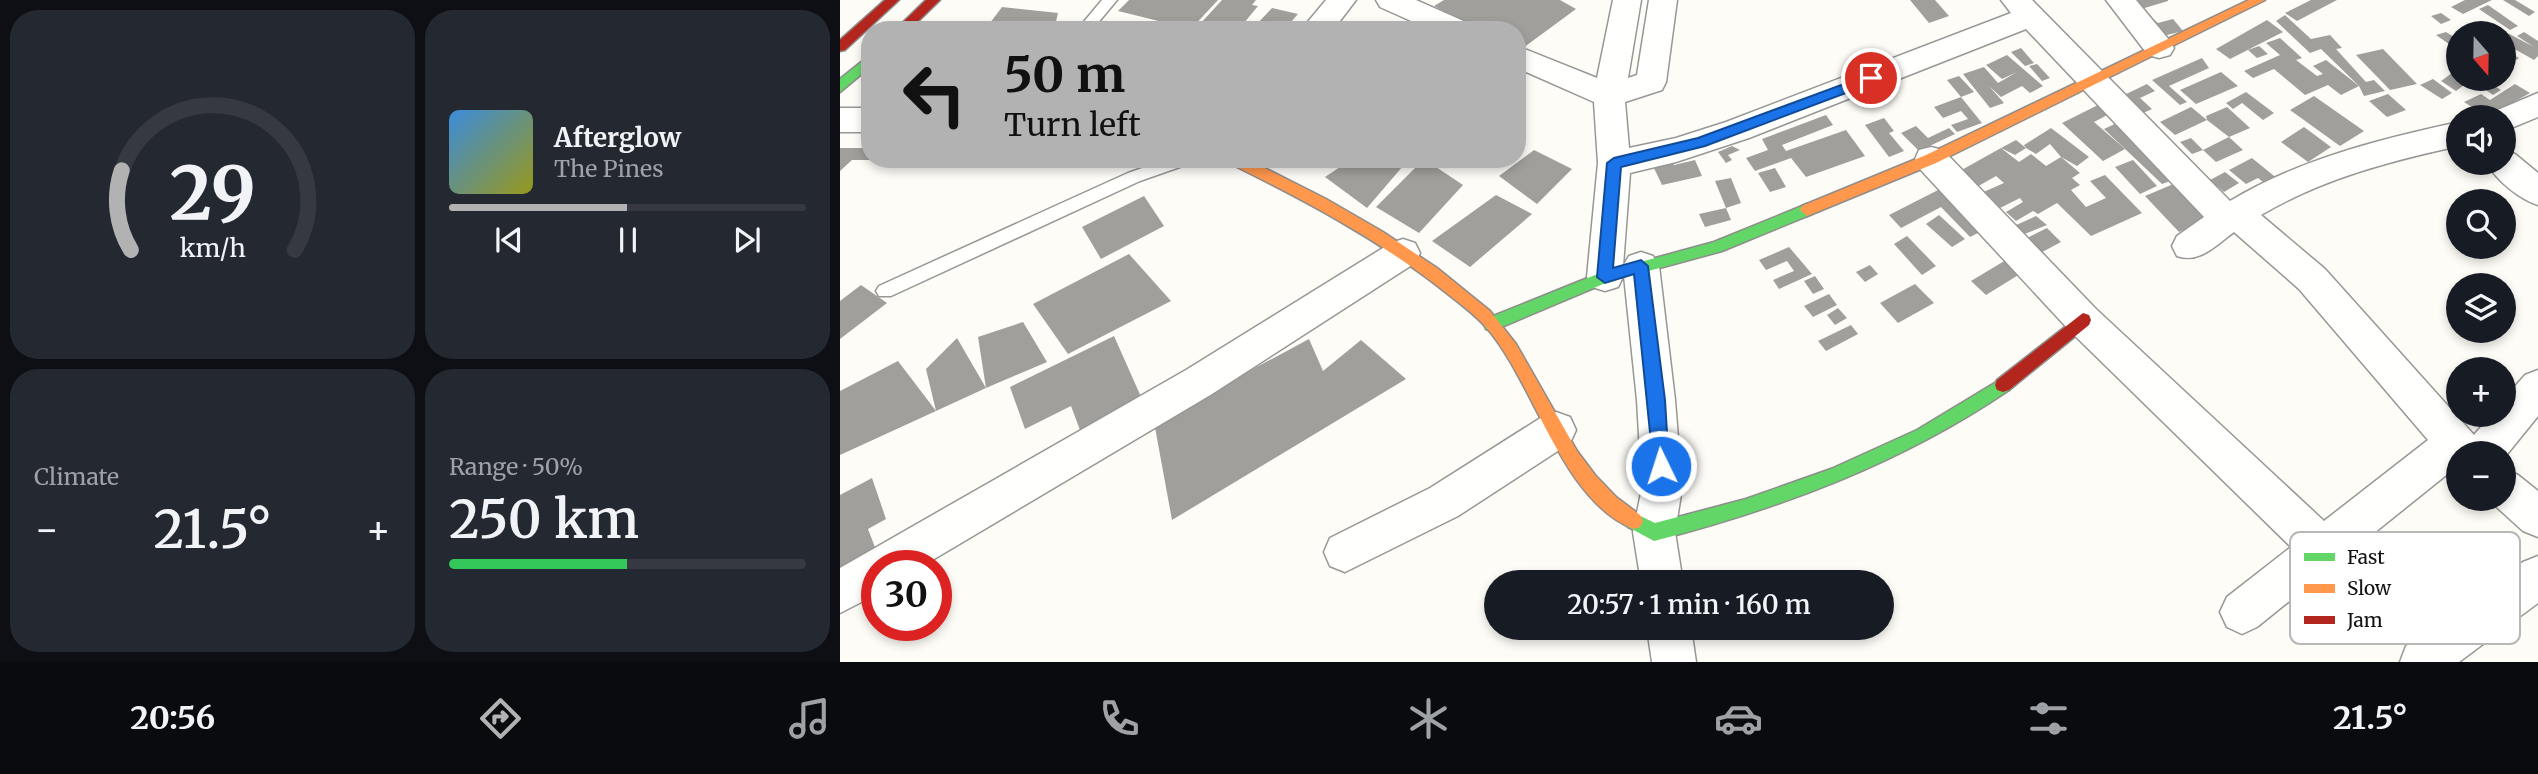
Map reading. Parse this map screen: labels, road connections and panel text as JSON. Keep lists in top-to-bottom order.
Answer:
{
  "legend": ["Fast", "Slow", "Jam"],
  "north": "bottom",
  "page": {
    "map_buttons": ["+", "−"],
    "turn": ["50 m", "Turn left"],
    "song": ["Afterglow", "The Pines"],
    "tile": [
      "Climate",
      ["Range · 50%", "250 km"]
    ],
    "heat": ["−", "21.5°", "+"],
    "limit": "30",
    "trip": "20:57 · 1 min · 160 m",
    "tabs": ["20:56", "21.5°"],
    "gauge": ["29", "km/h"]
  }
}
